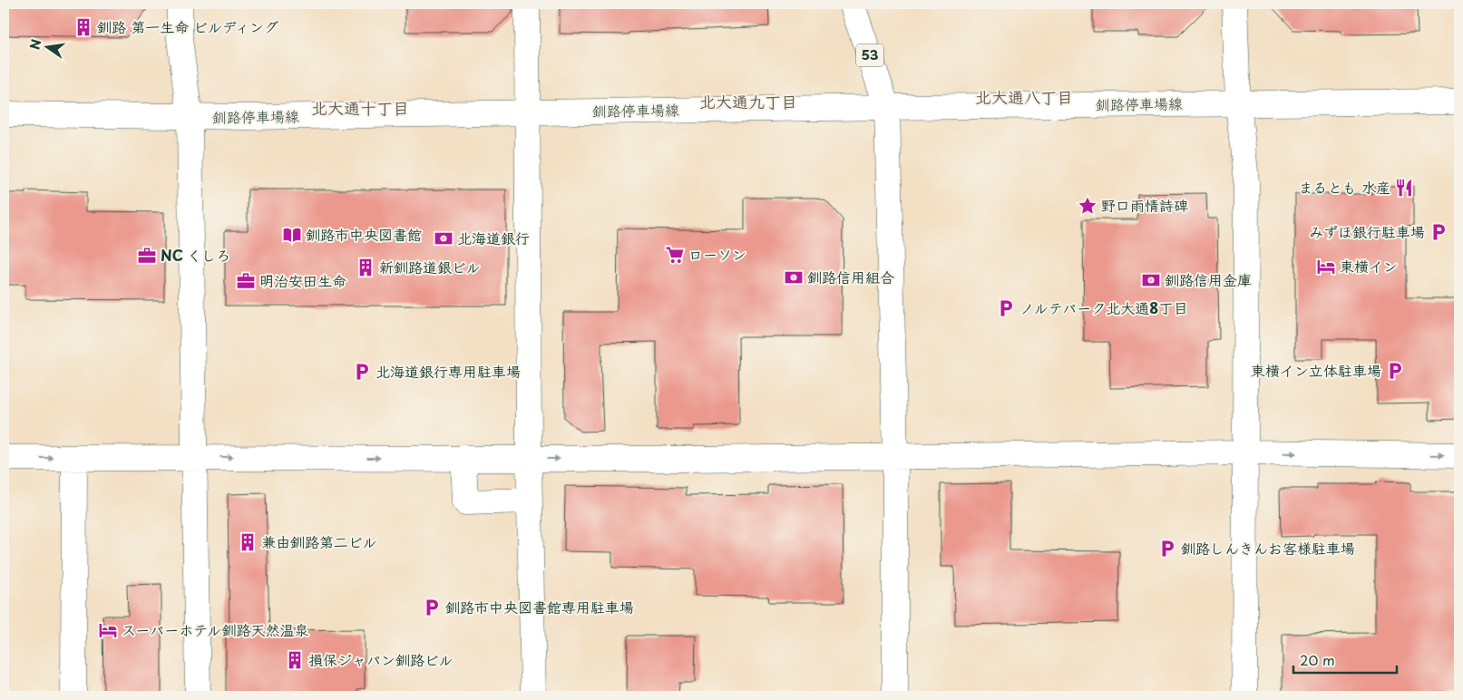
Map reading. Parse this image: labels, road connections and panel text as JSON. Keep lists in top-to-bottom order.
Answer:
{
  "streets": {
    "street": ["53", "釧路停車場線"]
  },
  "crossings": [
    ["53", "釧路停車場線"]
  ],
  "districts": ["北大通八丁目", "北大通九丁目", "北大通十丁目"],
  "places": {
    "building": [
      "釧路 第一生命 ビルディング",
      "新釧路道銀ビル",
      "兼由釧路第二ビル",
      "損保ジャパン釧路ビル"
    ],
    "restaurant": ["まるとも 水産"],
    "place": ["野口雨情詩碑"],
    "parking": [
      "みずほ銀行駐車場",
      "ノルテパーク北大通8丁目",
      "東横イン立体駐車場",
      "北海道銀行専用駐車場",
      "釧路しんきんお客様駐車場",
      "釧路市中央図書館専用駐車場"
    ],
    "library": ["釧路市中央図書館"],
    "bank": ["北海道銀行", "釧路信用組合", "釧路信用金庫"],
    "supermarket": ["ローソン"],
    "office": ["NC くしろ", "明治安田生命"],
    "hotel": ["東横イン", "スーパーホテル釧路天然温泉"]
  },
  "scale_bar": "20 m",
  "north": "left"
}
